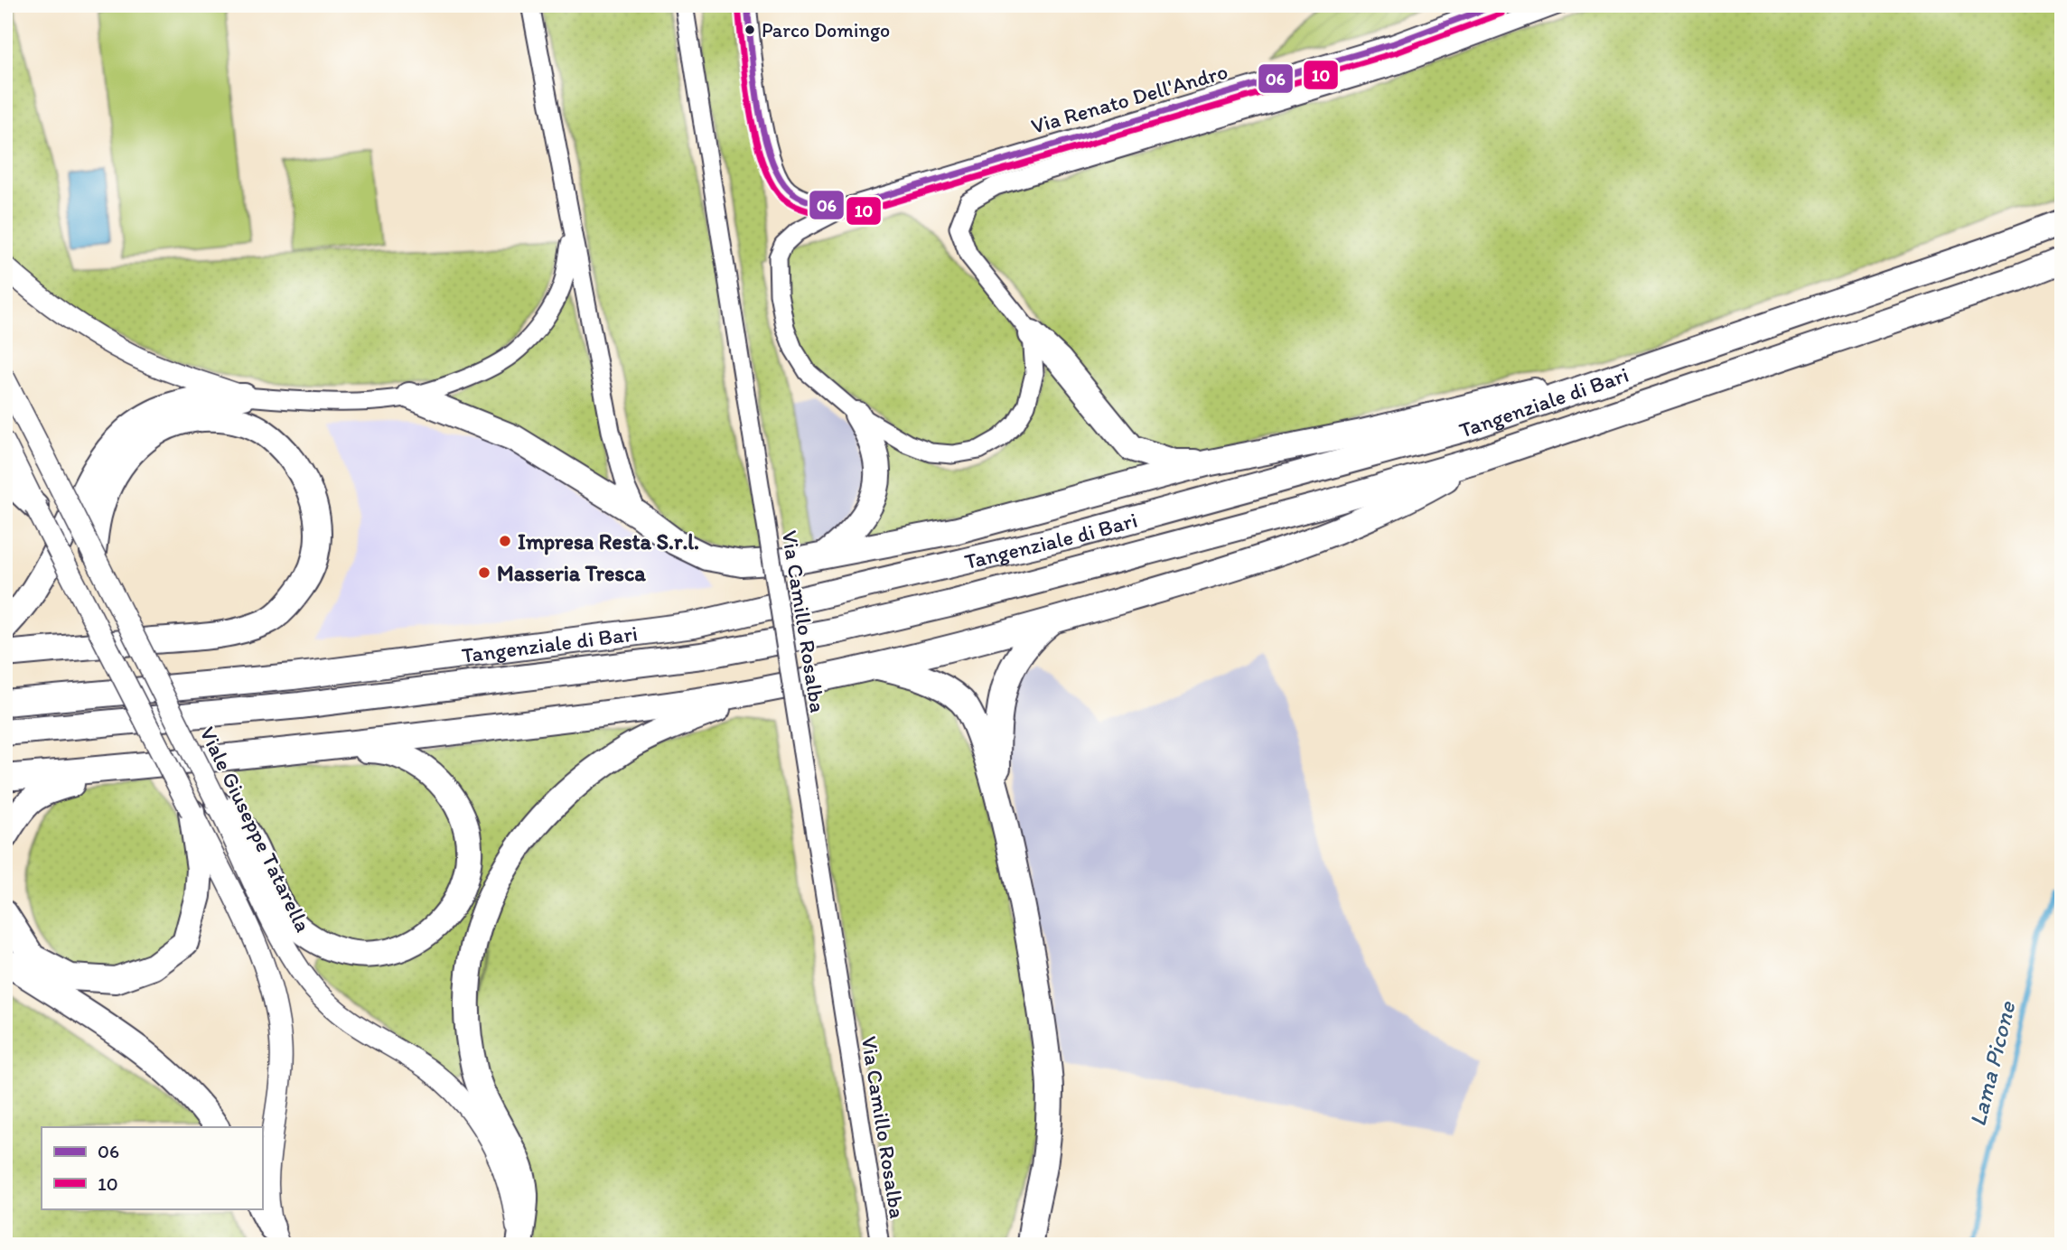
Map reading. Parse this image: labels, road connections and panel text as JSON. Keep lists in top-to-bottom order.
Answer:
{
  "streets": {
    "highway": ["Tangenziale di Bari"],
    "main road": ["Viale Giuseppe Tatarella"],
    "street": ["Via Renato Dell'Andro", "Via Camillo Rosalba"]
  },
  "water": ["Lama Picone"],
  "places": ["Parco Domingo", "Impresa Resta S.r.l.", "Masseria Tresca"],
  "lines": ["transit line 06", "transit line 10"],
  "legend": ["06", "10"]
}
